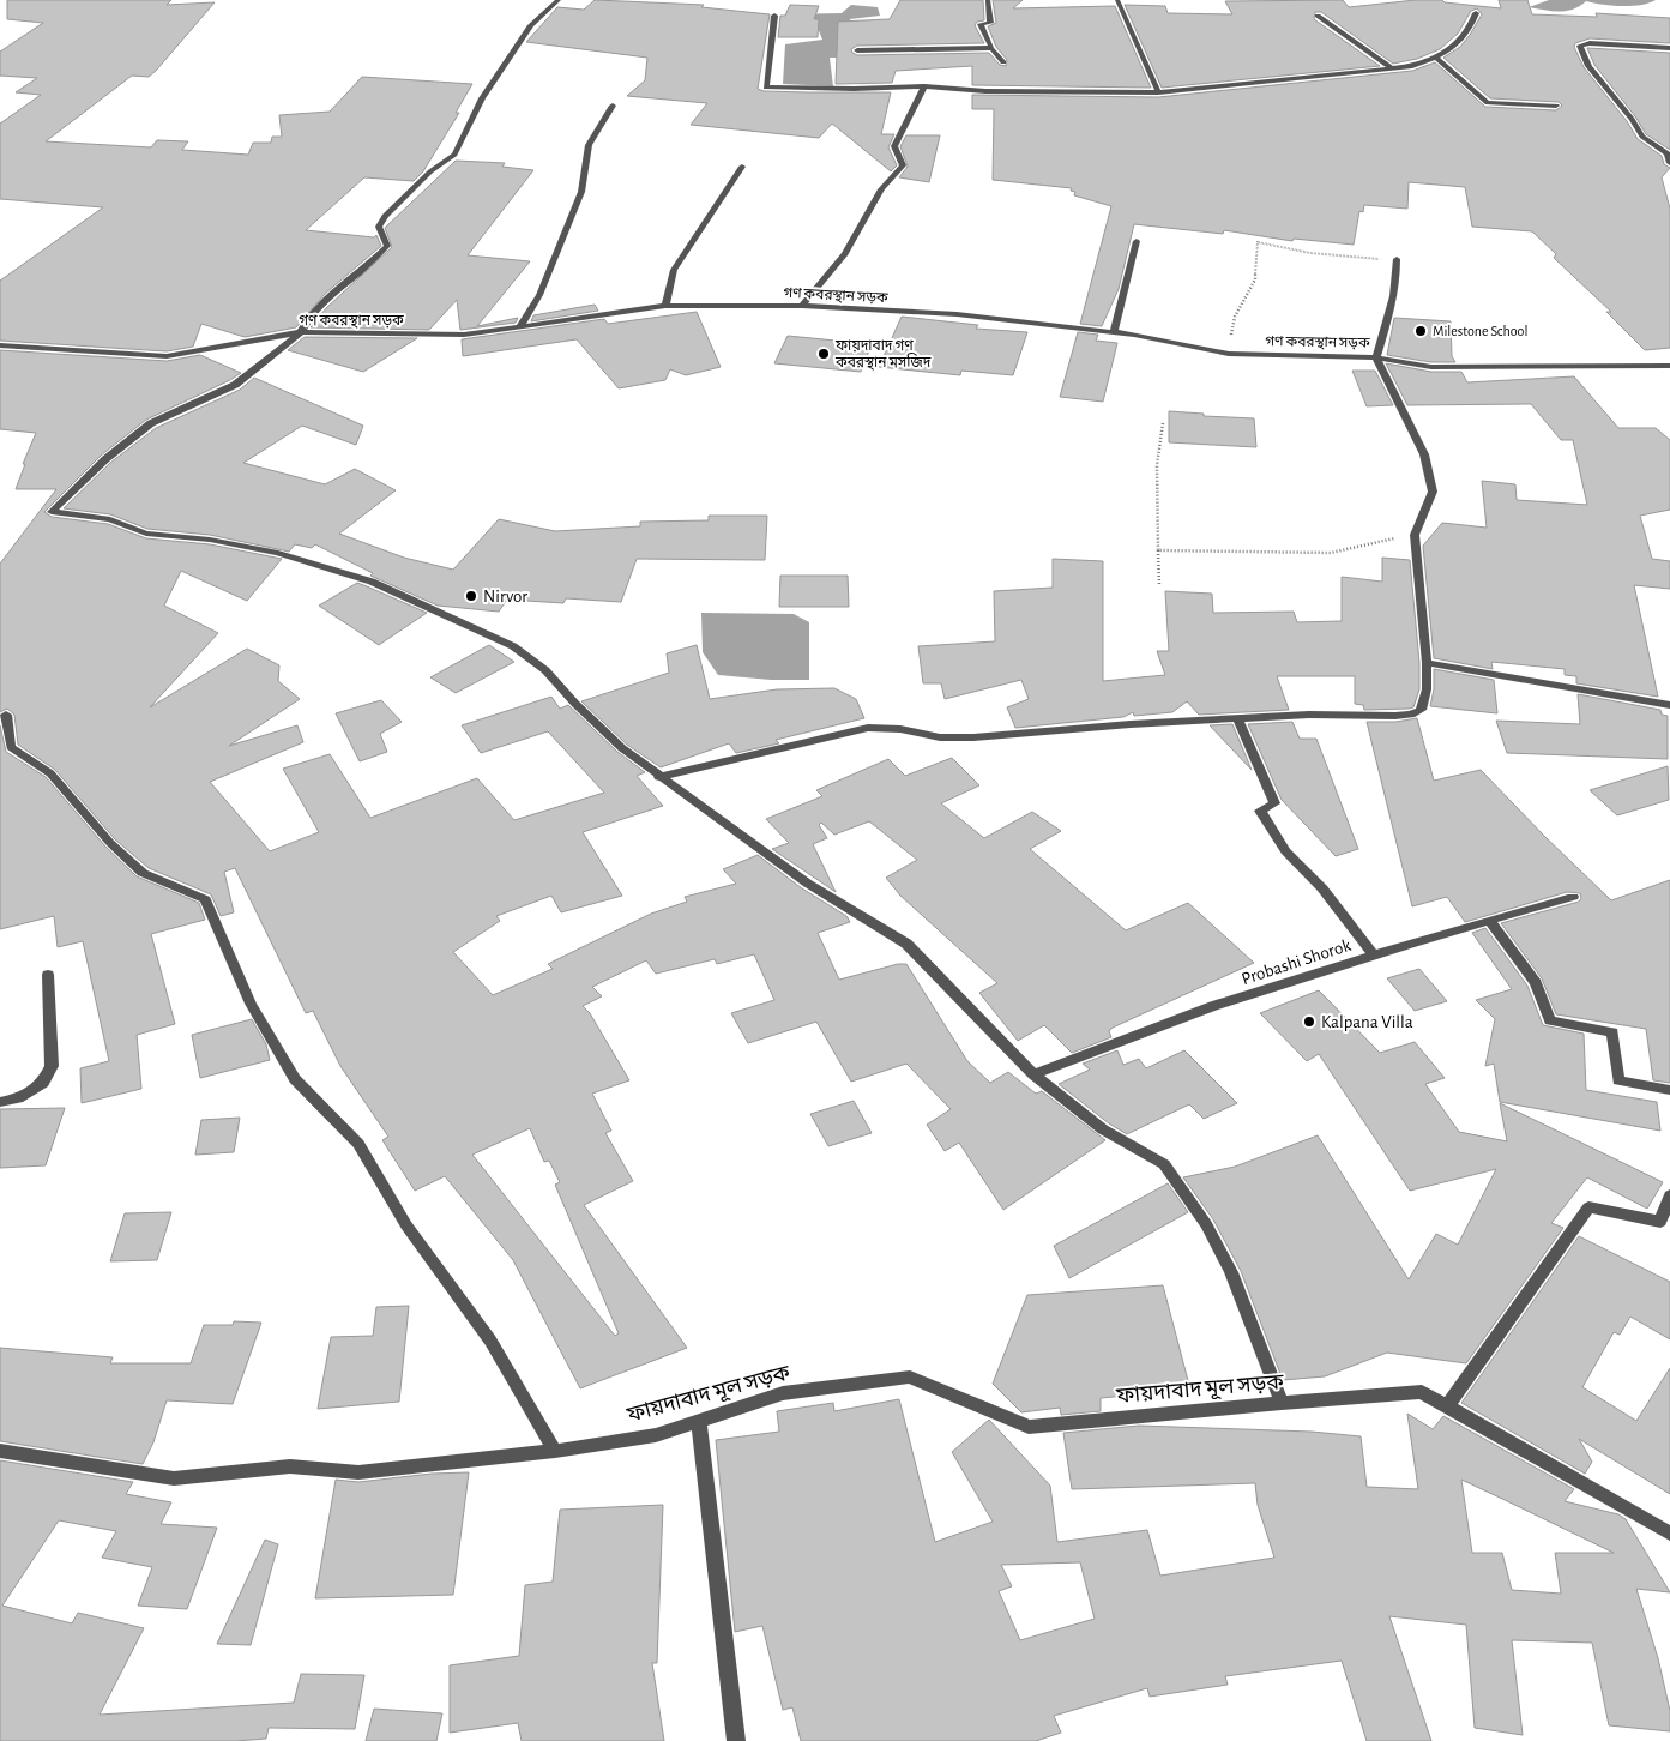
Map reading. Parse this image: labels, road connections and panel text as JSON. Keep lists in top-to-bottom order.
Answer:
{
  "streets": {
    "street": ["গণ কবরস্থান সড়ক", "Probashi Shorok", "ফায়দাবাদ মূল সড়ক"]
  },
  "places": [
    "Milestone School",
    "ফায়দাবাদ গণ কবরস্থান মসজিদ",
    "Nirvor",
    "Kalpana Villa"
  ]
}
